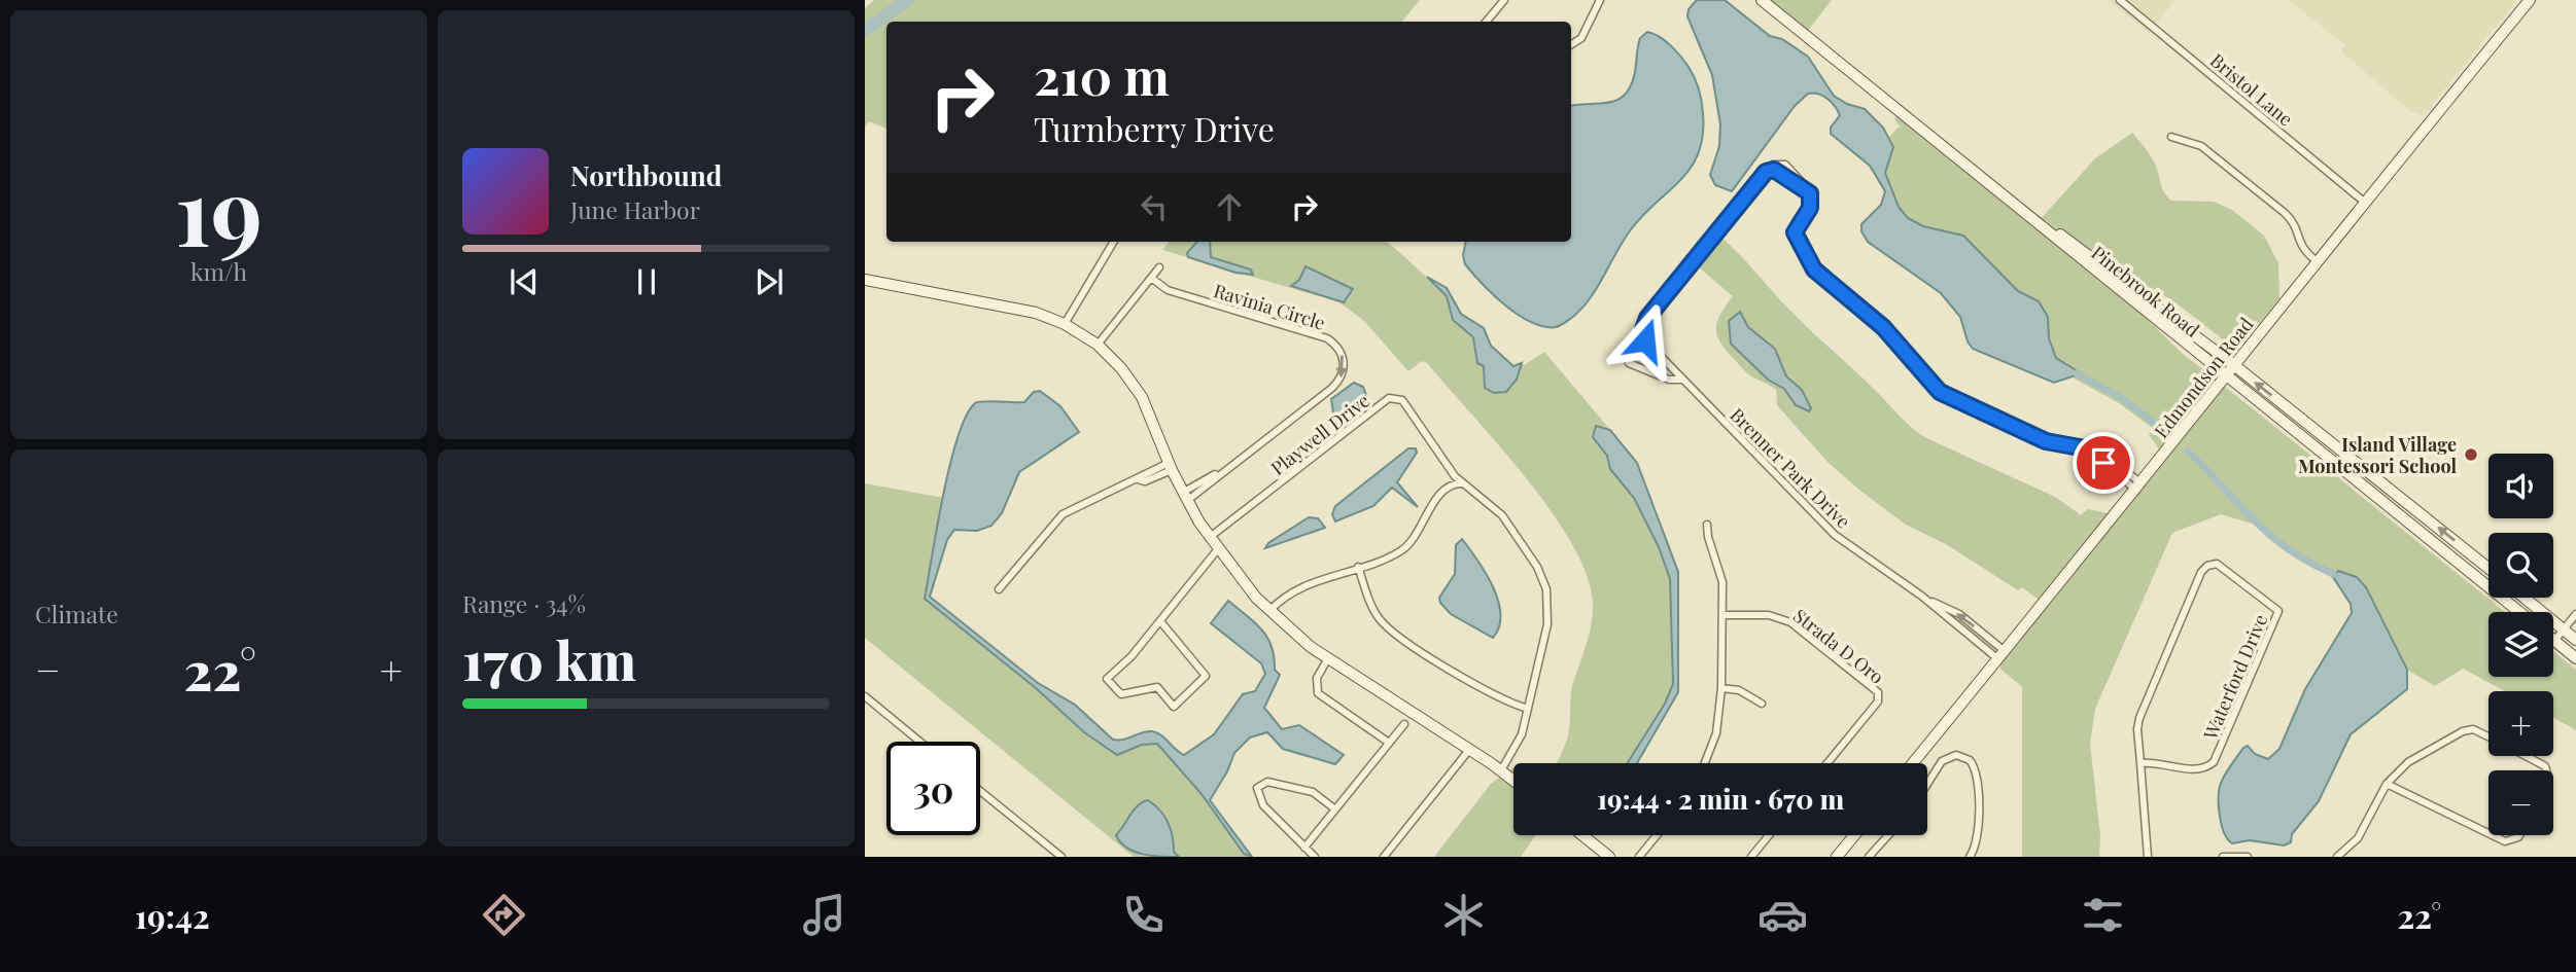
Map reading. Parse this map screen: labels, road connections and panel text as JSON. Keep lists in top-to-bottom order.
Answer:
{
  "streets": {
    "street": [
      "Bristol Lane",
      "Pinebrook Road",
      "Ravinia Circle",
      "Edmondson Road",
      "Playwell Drive",
      "Brenner Park Drive",
      "Strada D Oro",
      "Waterford Drive"
    ]
  },
  "crossings": [
    ["Bristol Lane", "Edmondson Road"],
    ["Pinebrook Road", "Edmondson Road"],
    ["Edmondson Road", "Brenner Park Drive"]
  ],
  "places": ["Island Village Montessori School"],
  "page": {
    "tile": [
      ["19", "km/h"],
      "Climate",
      ["Range · 34%", "170 km"]
    ],
    "turn": ["210 m", "Turnberry Drive"],
    "song": ["Northbound", "June Harbor"],
    "map_buttons": ["+", "−"],
    "heat": ["−", "22°", "+"],
    "limit": "30",
    "trip": "19:44 · 2 min · 670 m",
    "tabs": ["19:42", "22°"]
  }
}
